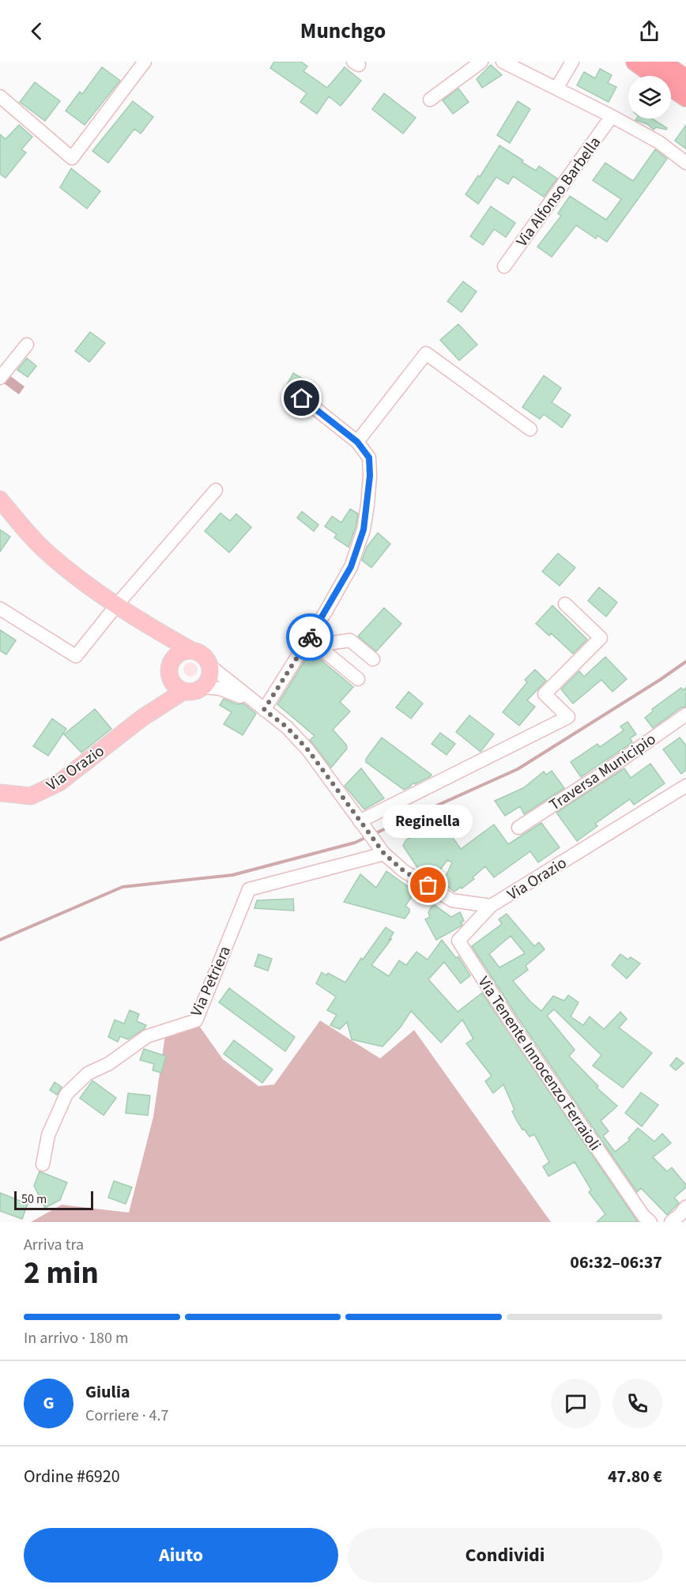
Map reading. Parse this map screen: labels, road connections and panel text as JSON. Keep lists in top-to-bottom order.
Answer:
{
  "streets": {
    "main road": ["Via Orazio"],
    "street": [
      "Via Alfonso Barbella",
      "Traversa Municipio",
      "Via Petriera",
      "Via Tenente Innocenzo Ferraioli"
    ]
  },
  "crossings": [
    ["Via Orazio", "Via Petriera"],
    ["Via Orazio", "Via Tenente Innocenzo Ferraioli"]
  ],
  "places": ["Reginella"],
  "scale_bar": "50 m",
  "page": {
    "header": "Munchgo",
    "bubble": "Reginella",
    "scale": "50 m",
    "heading": ["2 min", "Arriva tra", "06:32–06:37"],
    "panel": [
      "Giulia",
      "Corriere · 4.7",
      "Ordine #6920",
      "47.80 €"
    ],
    "bar": "In arrivo · 180 m",
    "round": "G",
    "buttons": ["Aiuto", "Condividi"]
  }
}
